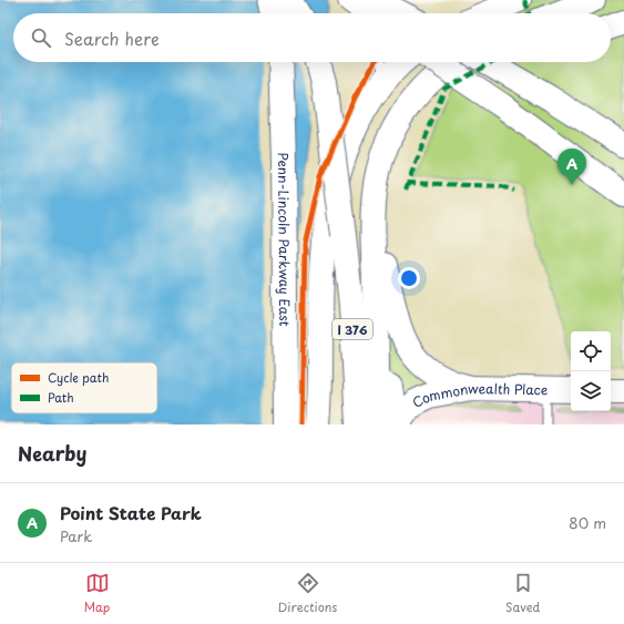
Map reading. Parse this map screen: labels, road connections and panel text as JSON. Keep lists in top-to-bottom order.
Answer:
{
  "streets": {
    "main road": ["Penn-Lincoln Parkway East", "I 376", "Commonwealth Place"]
  },
  "legend": ["Cycle path", "Path"],
  "page": {
    "search": "Search here",
    "pins": "A",
    "heading": "Nearby",
    "list": [
      {
        "mark": "A",
        "name": "Point State Park",
        "note": "Park",
        "value": "80 m"
      }
    ],
    "nav": ["Map", "Directions", "Saved"]
  }
}
